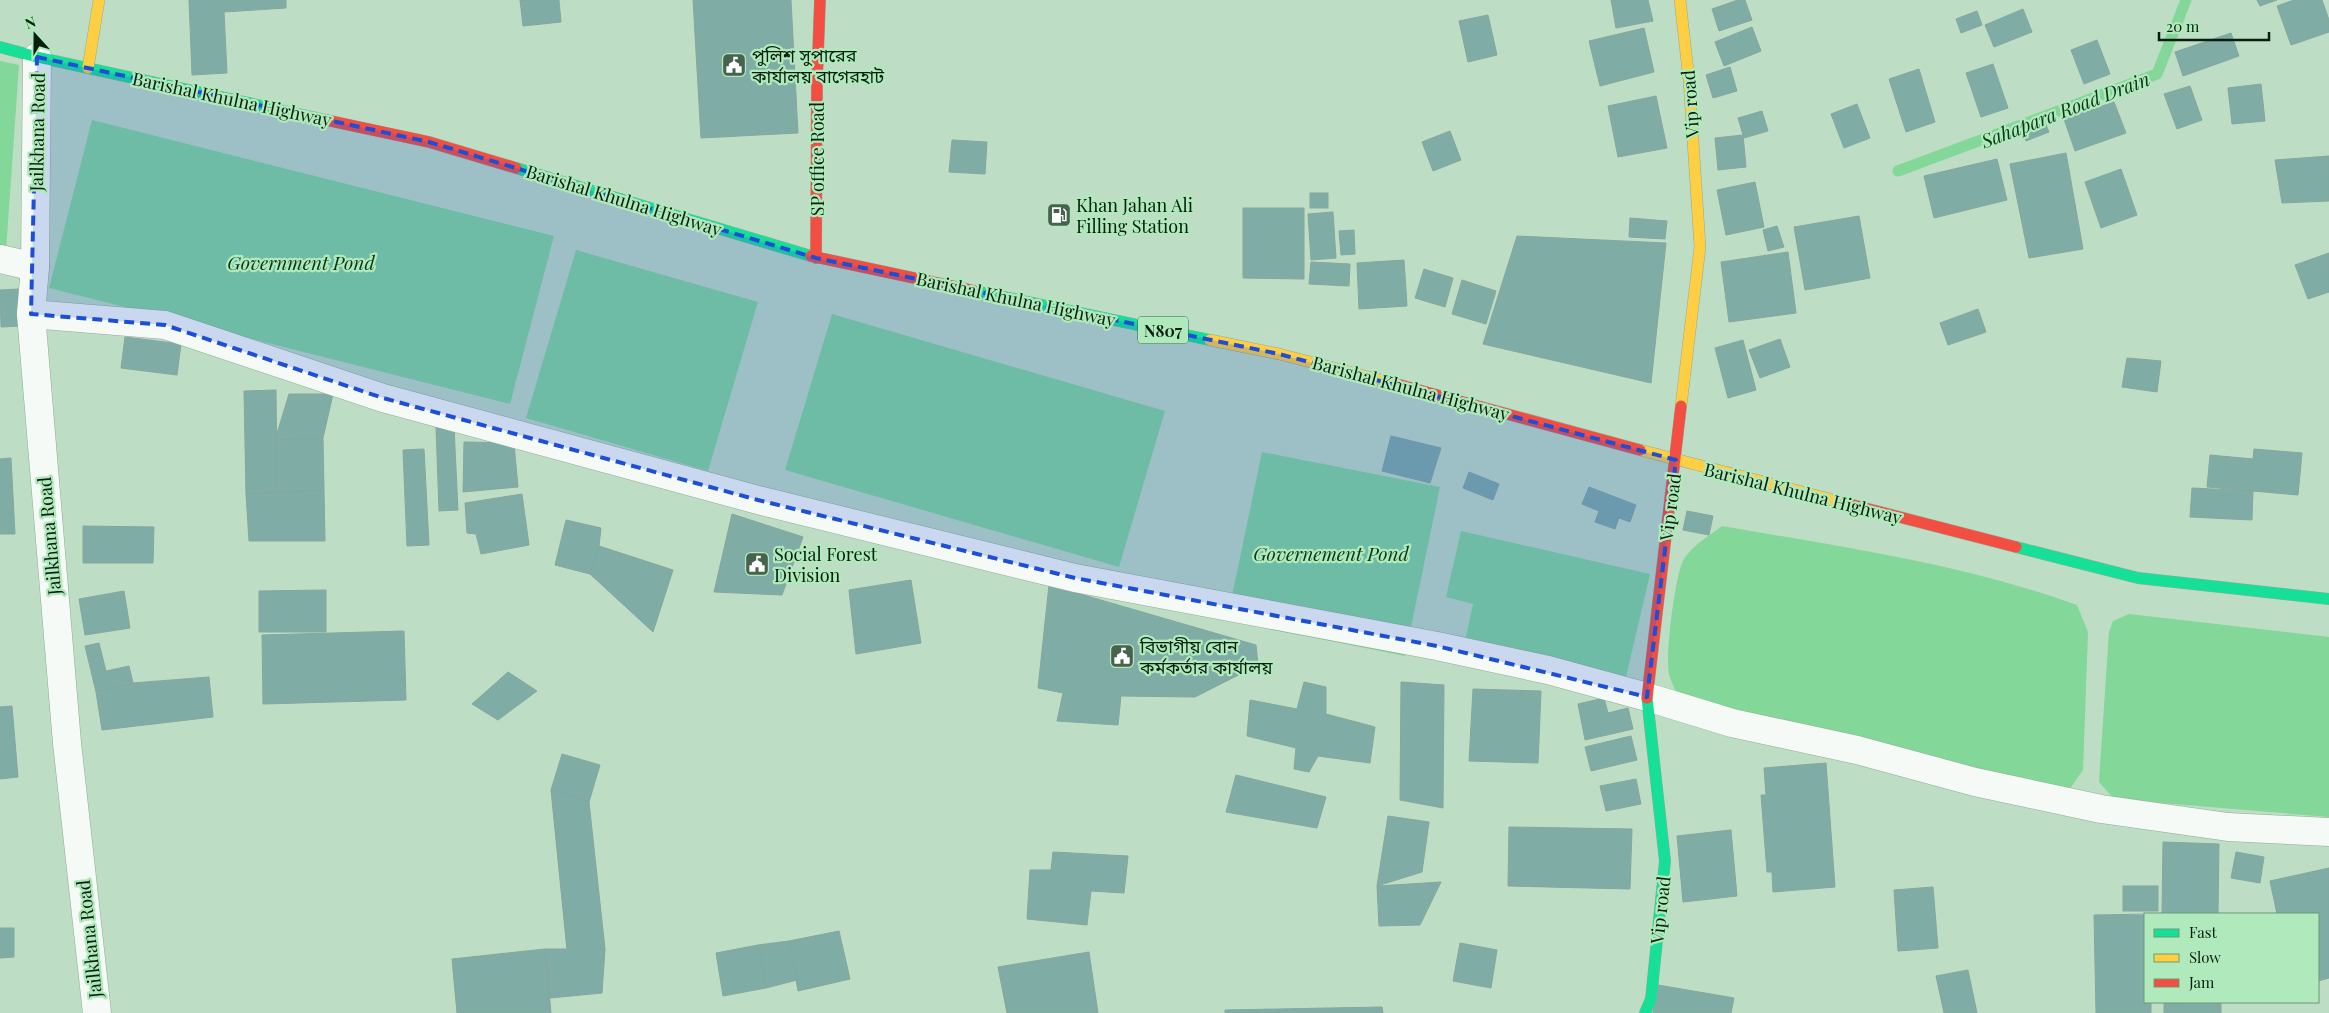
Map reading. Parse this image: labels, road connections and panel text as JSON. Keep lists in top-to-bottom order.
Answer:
{
  "streets": {
    "main road": [
      "Barishal Khulna Highway",
      "Vip road",
      "SP office Road",
      "N807"
    ],
    "street": ["Jailkhana Road"]
  },
  "crossings": [
    ["Barishal Khulna Highway", "Vip road"],
    ["Barishal Khulna Highway", "Jailkhana Road"],
    ["Barishal Khulna Highway", "SP office Road"]
  ],
  "water": ["Sahapara Road Drain", "Government Pond", "Governement Pond"],
  "places": {
    "public building": ["পুলিশ সুপারের কার্যালয় বাগেরহাট", "Social Forest Division", "বিভাগীয় বোন কর্মকর্তার কার্যালয়"],
    "fuel station": ["Khan Jahan Ali Filling Station"]
  },
  "legend": ["Fast", "Slow", "Jam"],
  "scale_bar": "20 m",
  "north": "top"
}
